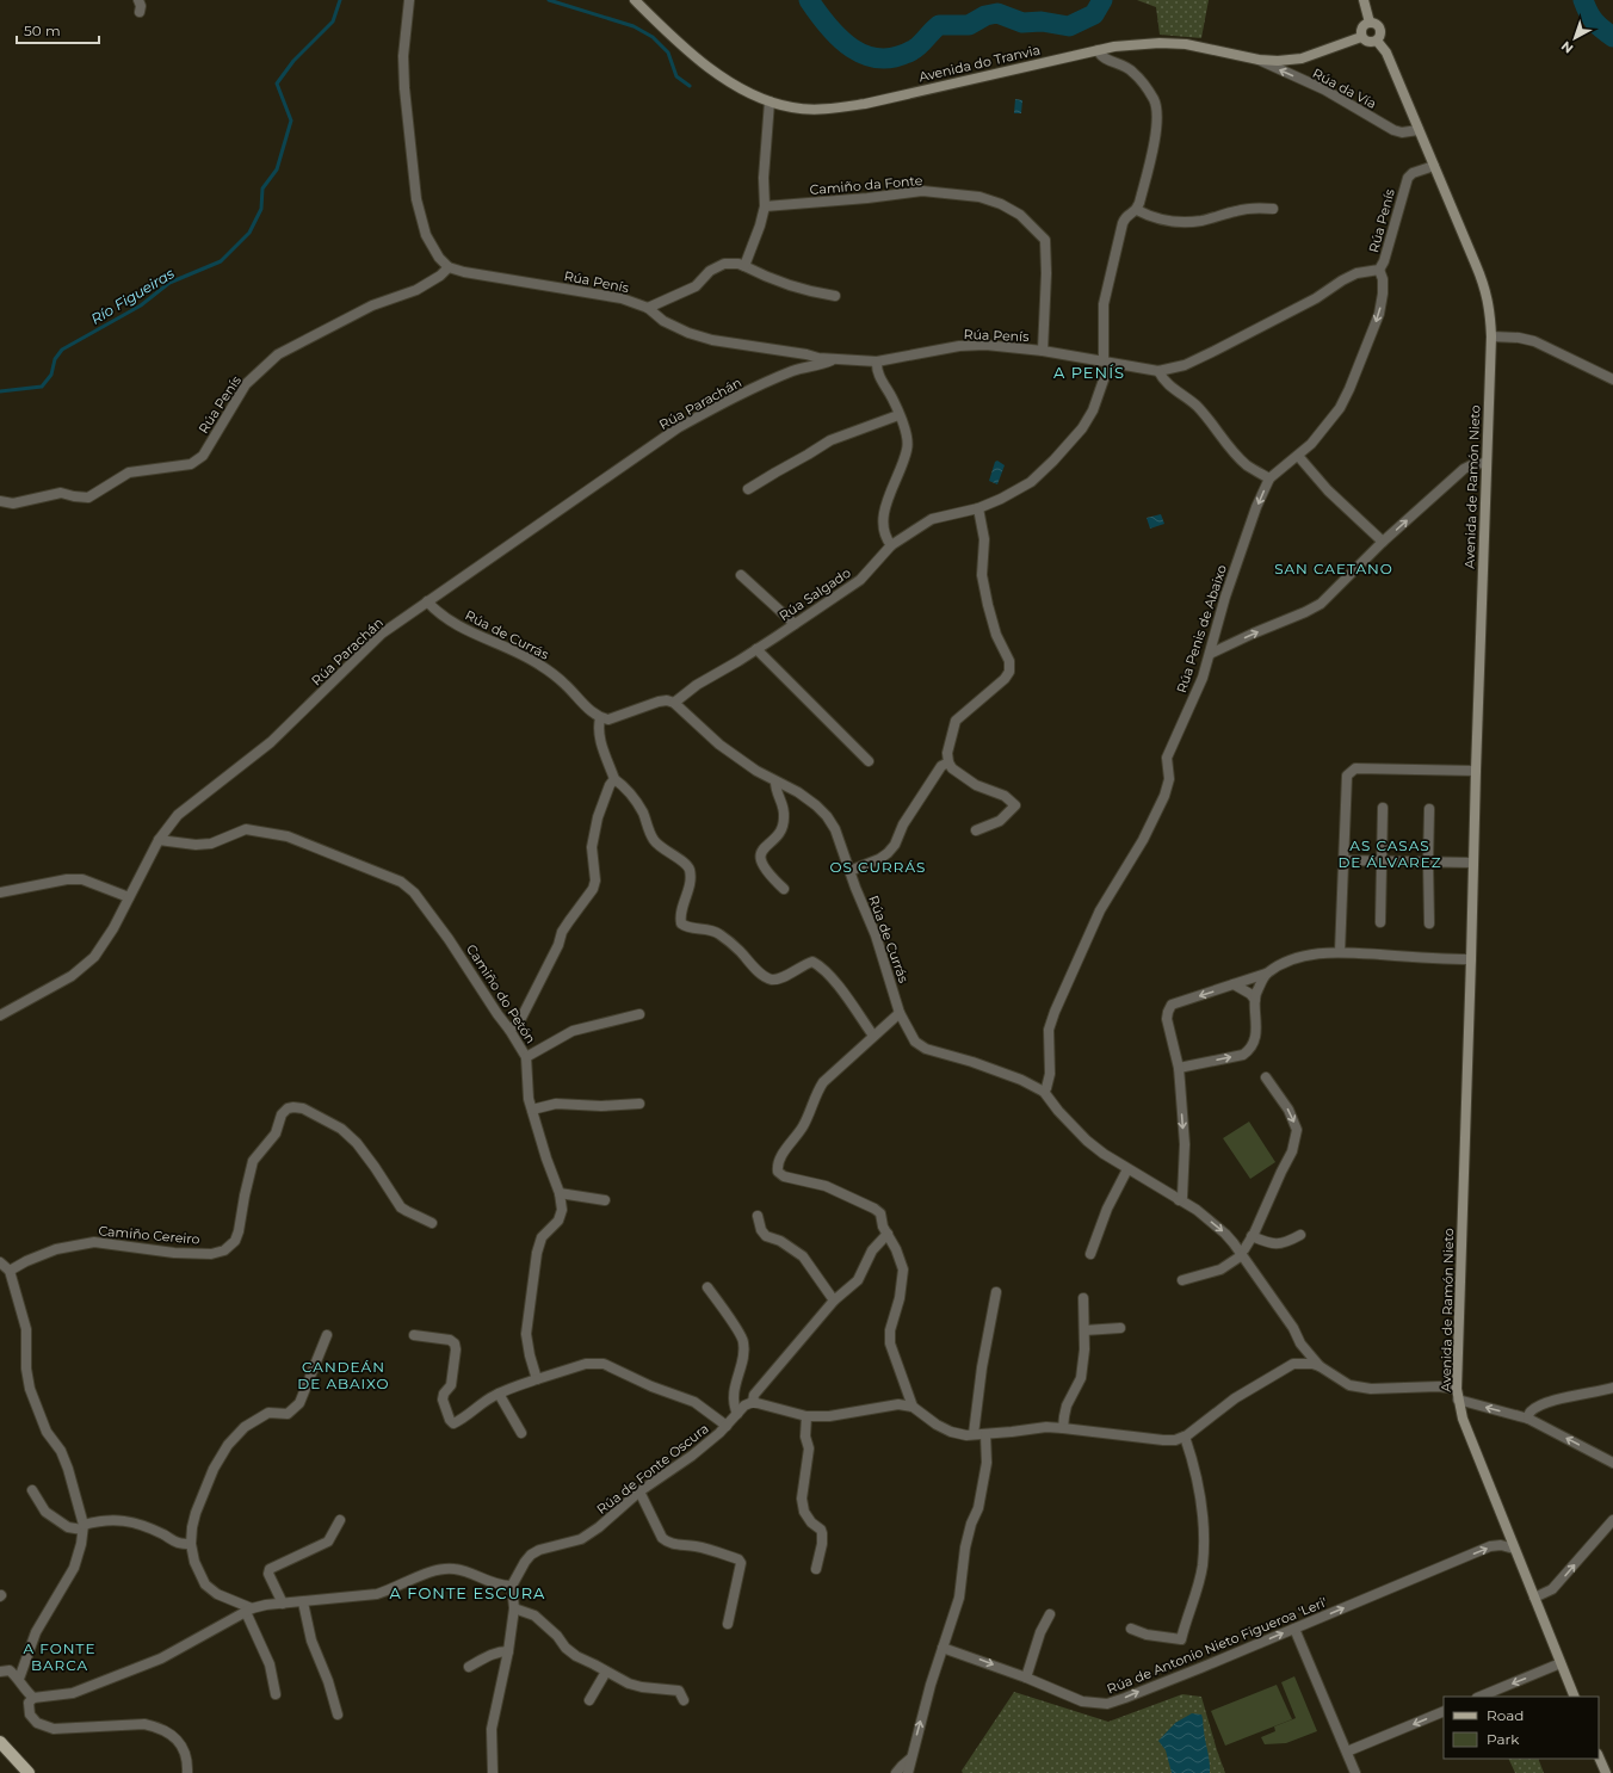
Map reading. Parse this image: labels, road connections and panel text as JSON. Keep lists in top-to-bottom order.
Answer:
{
  "streets": {
    "main road": ["Avenida do Tranvia", "Avenida de Ramón Nieto"],
    "street": [
      "Rúa da Vía",
      "Camiño da Fonte",
      "Rúa Penís",
      "Rúa Parachán",
      "Rúa Salgado",
      "Rúa Penis de Abaixo",
      "Rúa de Currás",
      "Camiño do Petón",
      "Camiño Cereiro",
      "Rúa de Fonte Oscura",
      "Rúa de Antonio Nieto Figueroa 'Leri'"
    ]
  },
  "crossings": [
    ["Avenida do Tranvia", "Rúa da Vía"],
    ["Avenida do Tranvia", "Avenida de Ramón Nieto"],
    ["Rúa da Vía", "Avenida de Ramón Nieto"],
    ["Camiño da Fonte", "Rúa Penís"],
    ["Rúa Penís", "Rúa Parachán"],
    ["Rúa Penís", "Avenida de Ramón Nieto"],
    ["Rúa Penís", "Rúa Salgado"],
    ["Rúa Penís", "Rúa Penis de Abaixo"],
    ["Rúa Parachán", "Rúa de Currás"],
    ["Rúa Parachán", "Camiño do Petón"],
    ["Avenida de Ramón Nieto", "Rúa de Antonio Nieto Figueroa 'Leri'"],
    ["Rúa Salgado", "Rúa de Currás"],
    ["Rúa Penis de Abaixo", "Rúa de Currás"]
  ],
  "one_way": ["Rúa da Vía", "Rúa Penis de Abaixo", "Rúa de Antonio Nieto Figueroa 'Leri'"],
  "districts": [
    "A PENÍS",
    "SAN CAETANO",
    "AS CASAS DE ÁLVAREZ",
    "OS CURRÁS",
    "CANDEÁN DE ABAIXO",
    "A FONTE ESCURA",
    "A FONTE BARCA"
  ],
  "water": ["Río Figueiras"],
  "legend": ["Road", "Park"],
  "scale_bar": "50 m",
  "north": "bottom left"
}
